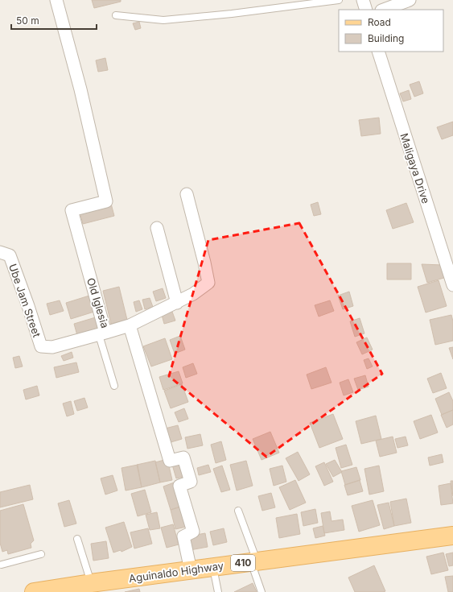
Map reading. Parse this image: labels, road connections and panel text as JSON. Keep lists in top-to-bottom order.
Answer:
{
  "streets": {
    "main road": ["410", "Aguinaldo Highway"],
    "street": ["Maligaya Drive", "Ube Jam Street", "Old Iglesia"]
  },
  "crossings": [
    ["Ube Jam Street", "Old Iglesia"]
  ],
  "legend": ["Road", "Building"],
  "scale_bar": "50 m"
}
